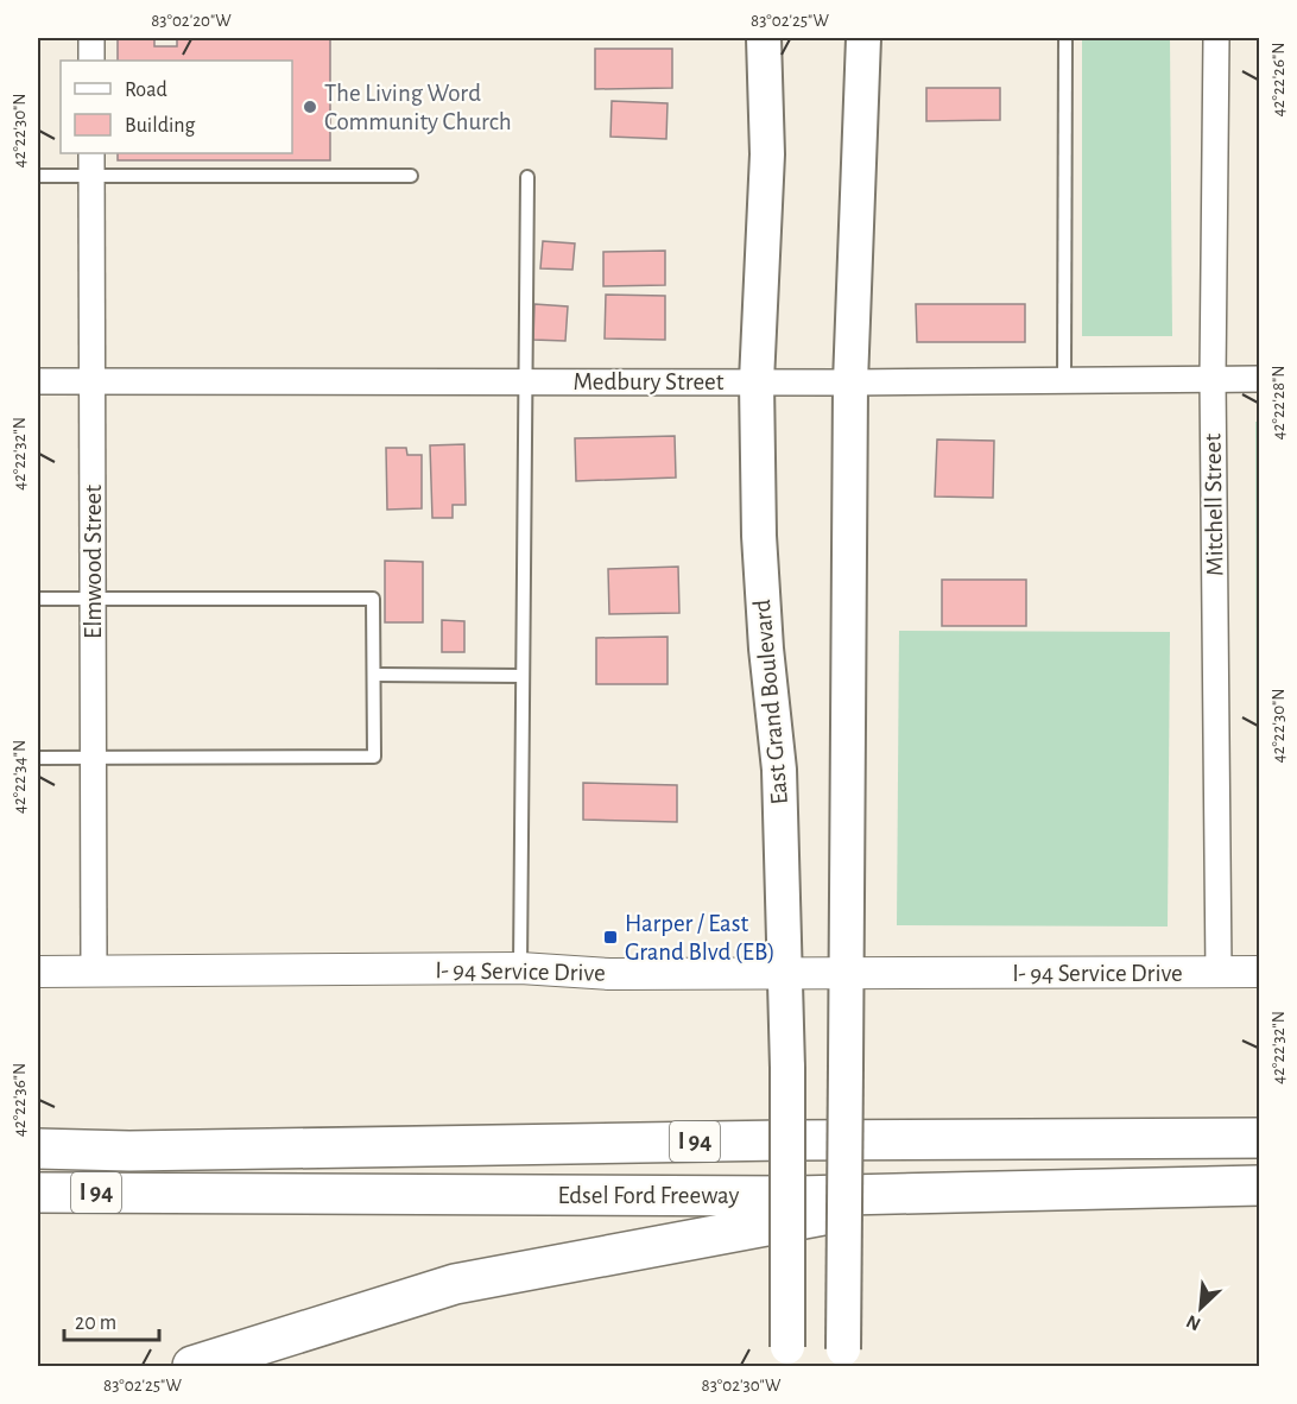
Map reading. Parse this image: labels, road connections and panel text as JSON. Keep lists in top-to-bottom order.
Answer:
{
  "streets": {
    "highway": ["I 94", "Edsel Ford Freeway"],
    "main road": ["East Grand Boulevard"],
    "street": [
      "Medbury Street",
      "Mitchell Street",
      "Elmwood Street",
      "I- 94 Service Drive"
    ]
  },
  "crossings": [
    ["Medbury Street", "Mitchell Street"],
    ["Medbury Street", "Elmwood Street"],
    ["Medbury Street", "East Grand Boulevard"],
    ["Mitchell Street", "I- 94 Service Drive"],
    ["Elmwood Street", "I- 94 Service Drive"],
    ["East Grand Boulevard", "I- 94 Service Drive"]
  ],
  "places": {
    "other": ["The Living Word Community Church"],
    "transit": ["Harper / East Grand Blvd (EB)"]
  },
  "legend": ["Road", "Building"],
  "scale_bar": "20 m",
  "north": "bottom left",
  "coordinates": [
    "83°02'20\"W",
    "83°02'25\"W",
    "42°22'26\"N",
    "42°22'30\"N",
    "42°22'28\"N",
    "42°22'32\"N",
    "42°22'34\"N",
    "42°22'36\"N",
    "83°02'30\"W"
  ]
}
